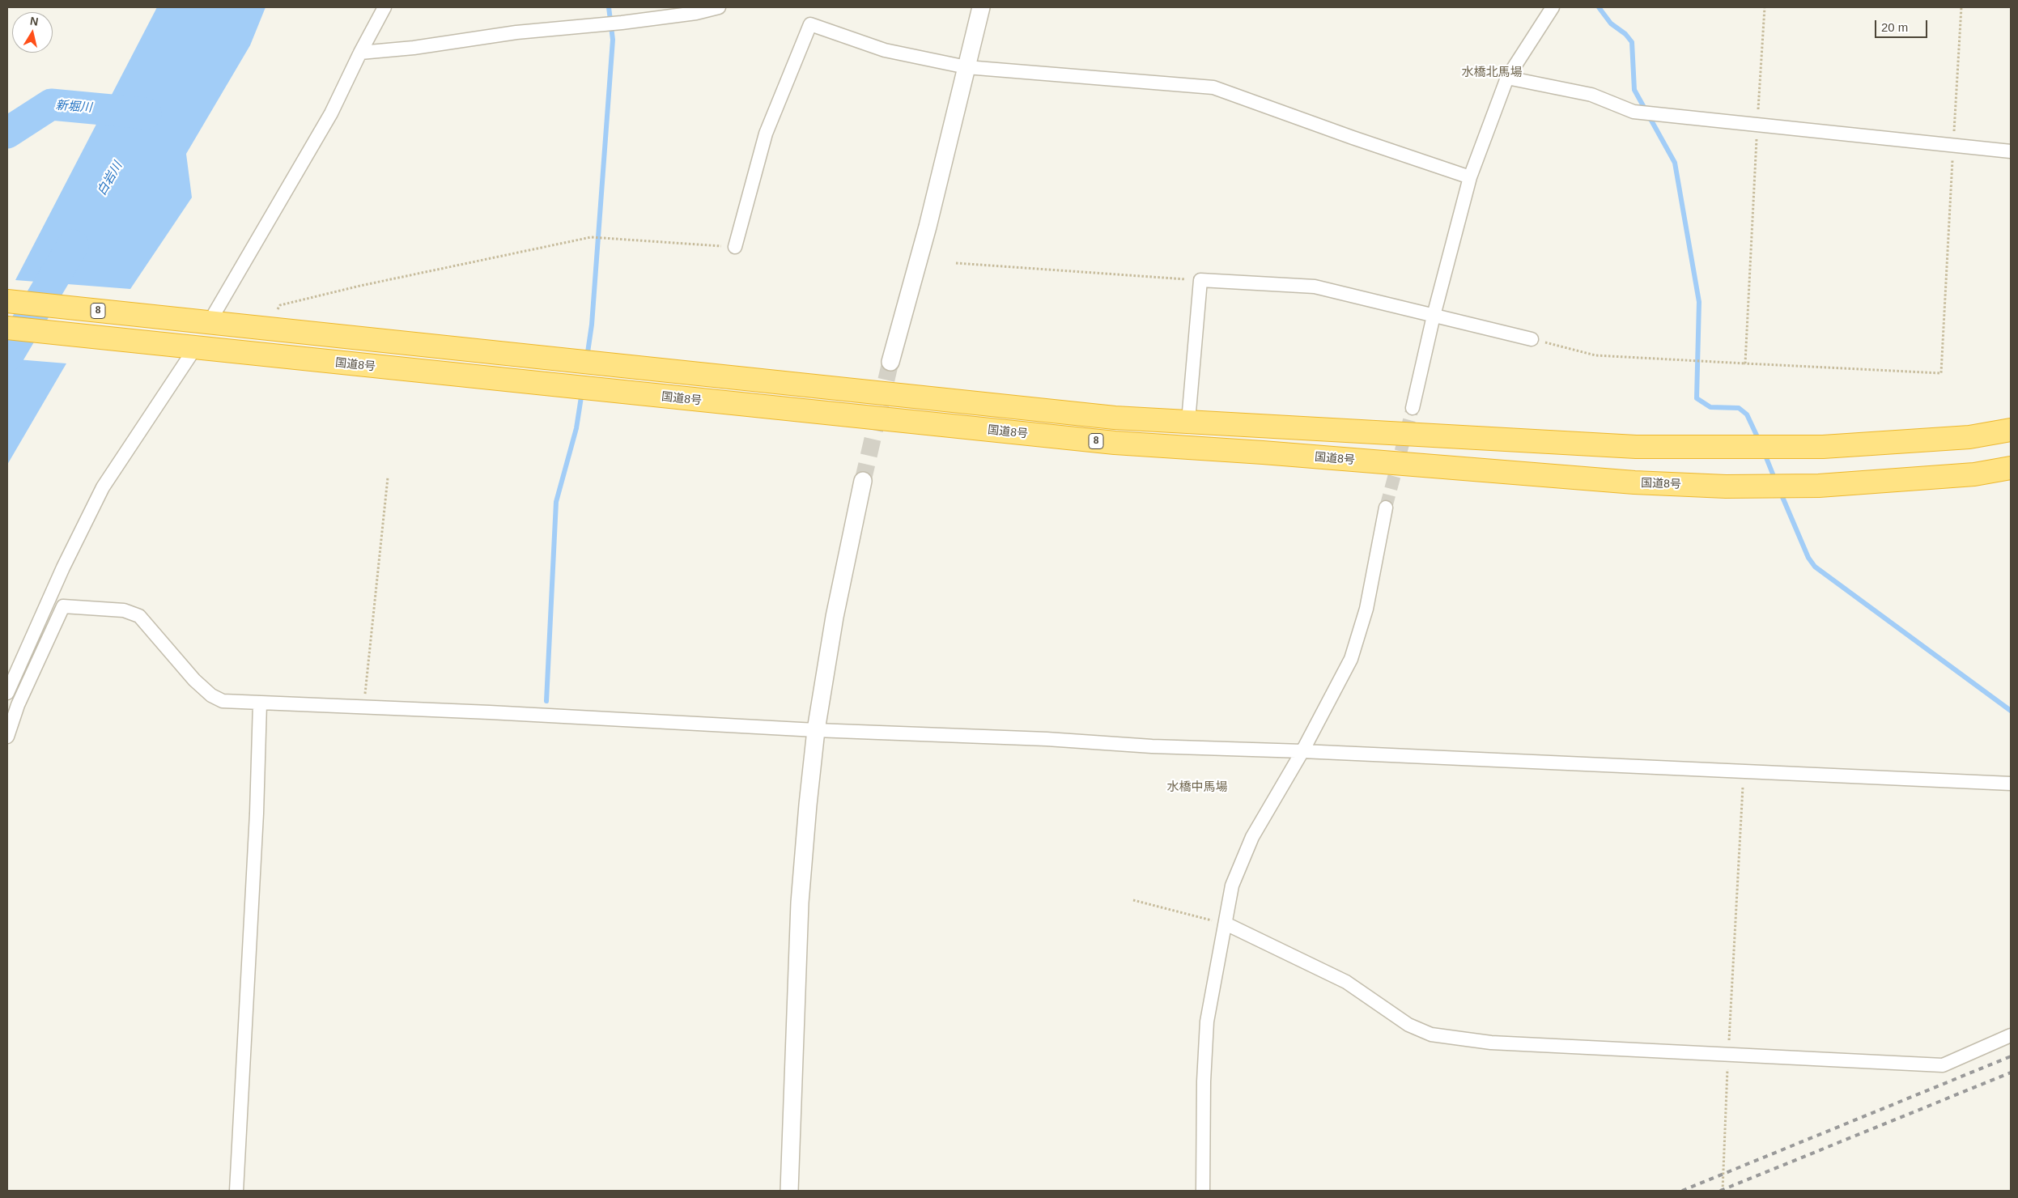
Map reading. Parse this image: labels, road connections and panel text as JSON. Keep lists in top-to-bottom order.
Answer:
{
  "streets": {
    "highway": ["8", "国道8号"]
  },
  "districts": ["水橋北馬場", "水橋中馬場"],
  "water": ["新堀川", "白岩川"],
  "scale_bar": "20 m",
  "north": "top"
}
